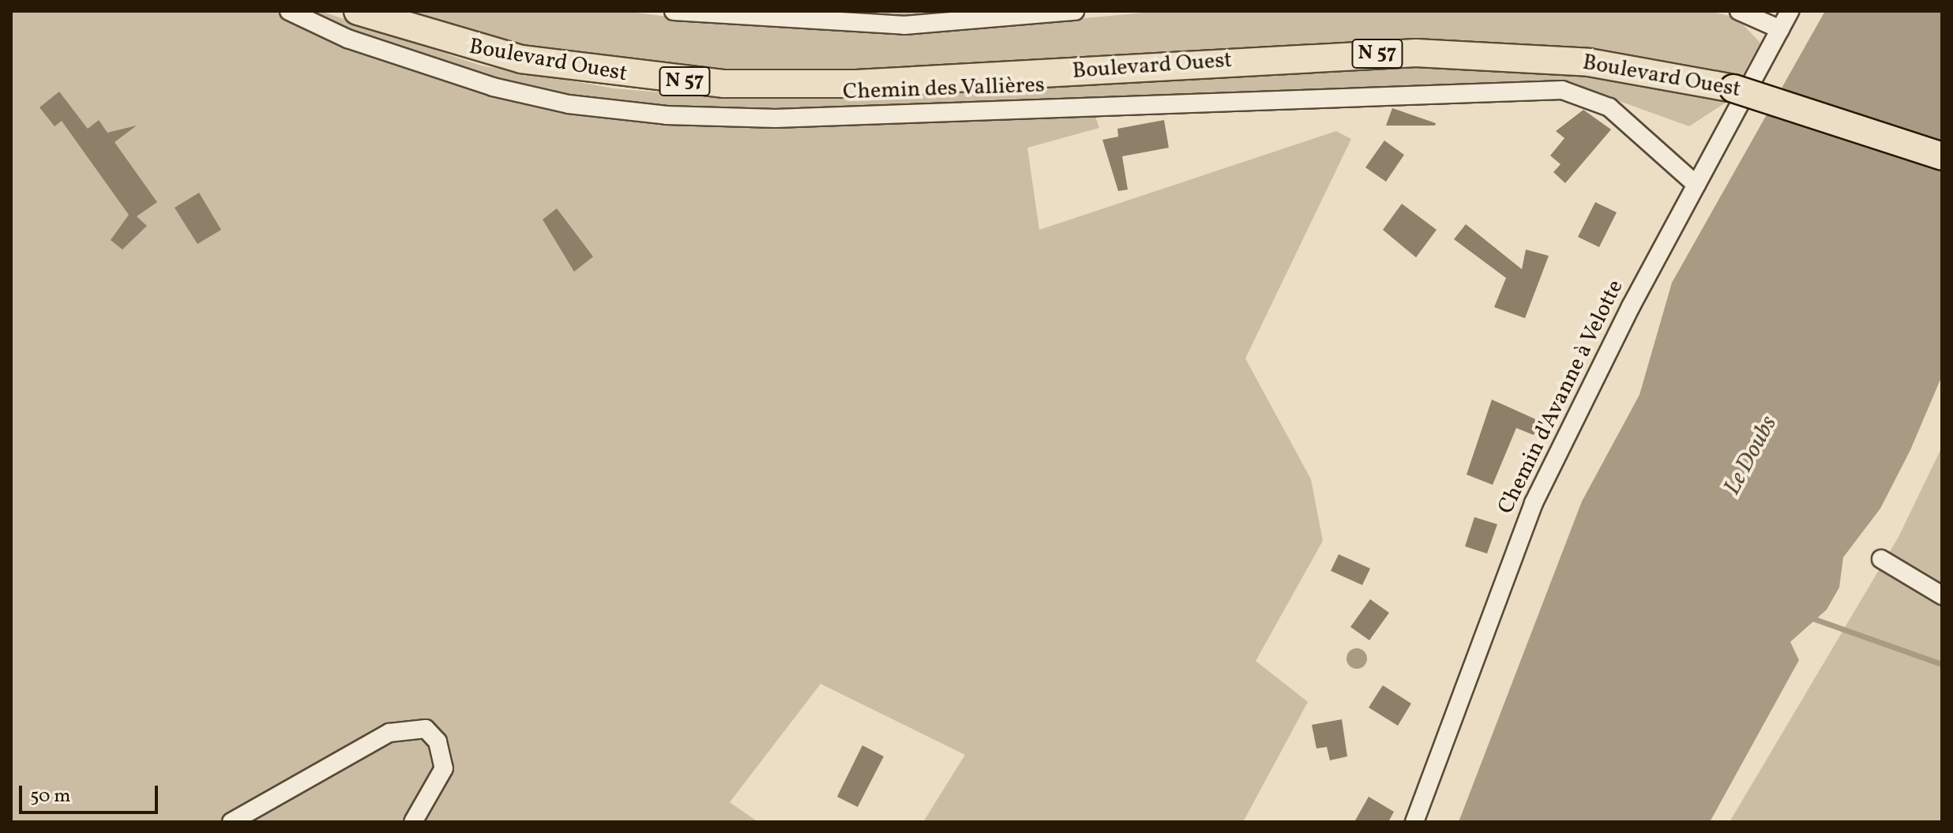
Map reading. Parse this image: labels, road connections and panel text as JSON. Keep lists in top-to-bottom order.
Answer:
{
  "streets": {
    "main road": ["N 57", "Boulevard Ouest"],
    "street": ["Chemin des Vallières", "Chemin d'Avanne à Velotte"]
  },
  "crossings": [
    ["Chemin des Vallières", "Chemin d'Avanne à Velotte"]
  ],
  "water": ["Le Doubs"],
  "scale_bar": "50 m"
}
